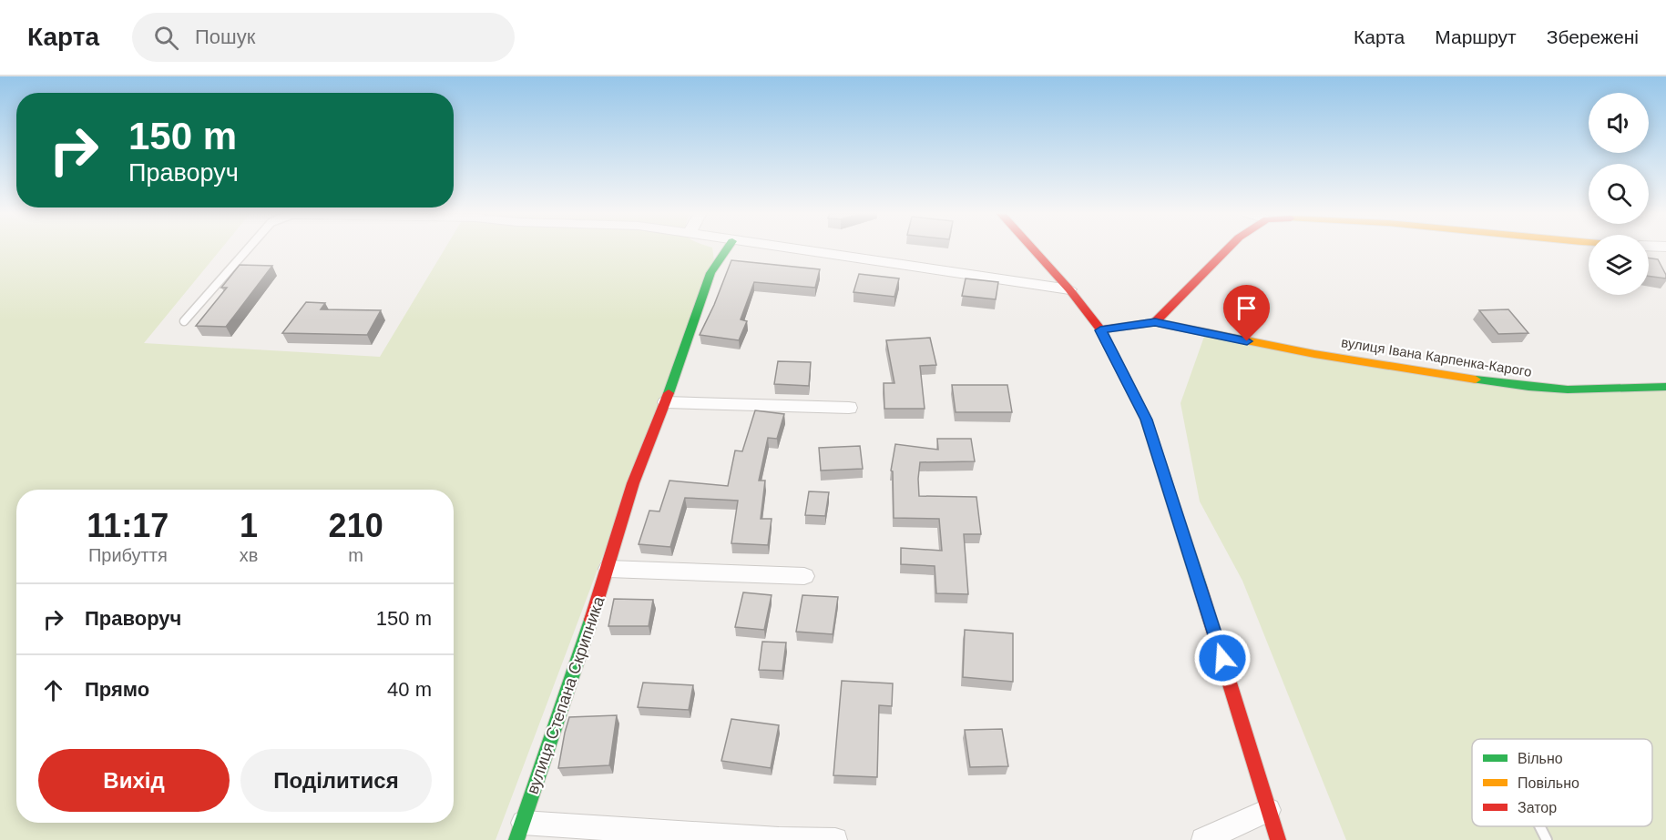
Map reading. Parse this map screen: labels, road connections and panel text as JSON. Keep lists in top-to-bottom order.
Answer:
{
  "streets": {
    "street": ["вулиця Івана Карпенка-Карого", "вулиця Степана Скрипника"]
  },
  "legend": ["Вільно", "Повільно", "Затор"],
  "page": {
    "header": "Карта",
    "search": "Пошук",
    "nav": ["Карта", "Маршрут", "Збережені"],
    "turn": ["150 m", "Праворуч"],
    "eta": [
      "11:17",
      "Прибуття",
      "1",
      "хв",
      "210",
      "m"
    ],
    "list": [
      {
        "name": "Праворуч",
        "value": "150 m"
      },
      {
        "name": "Прямо",
        "value": "40 m"
      }
    ],
    "buttons": ["Вихід", "Поділитися"]
  }
}
